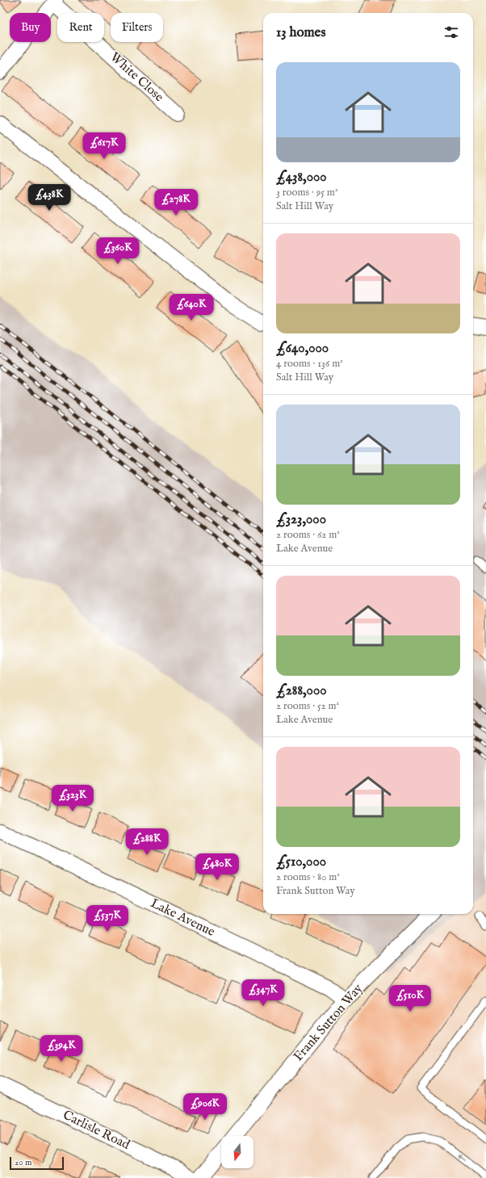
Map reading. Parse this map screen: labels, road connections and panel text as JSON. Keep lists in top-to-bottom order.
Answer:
{
  "streets": {
    "street": [
      "White Close",
      "Lake Avenue",
      "Frank Sutton Way",
      "Carlisle Road"
    ]
  },
  "crossings": [
    ["Lake Avenue", "Frank Sutton Way"]
  ],
  "scale_bar": "20 m",
  "north": "bottom",
  "page": {
    "chip": ["Buy", "Rent", "Filters"],
    "heading": "13 homes",
    "list": [
      {
        "name": "£438,000",
        "note": "3 rooms · 95 m² · Salt Hill Way"
      },
      {
        "name": "£640,000",
        "note": "4 rooms · 136 m² · Salt Hill Way"
      },
      {
        "name": "£323,000",
        "note": "2 rooms · 62 m² · Lake Avenue"
      },
      {
        "name": "£288,000",
        "note": "2 rooms · 52 m² · Lake Avenue"
      },
      {
        "name": "£510,000",
        "note": "2 rooms · 80 m² · Frank Sutton Way"
      }
    ],
    "price": [
      "£617K",
      "£438K",
      "£278K",
      "£360K",
      "£640K",
      "£323K",
      "£288K",
      "£480K",
      "£537K",
      "£347K",
      "£510K",
      "£394K",
      "£906K"
    ],
    "scale": "20 m"
  }
}
